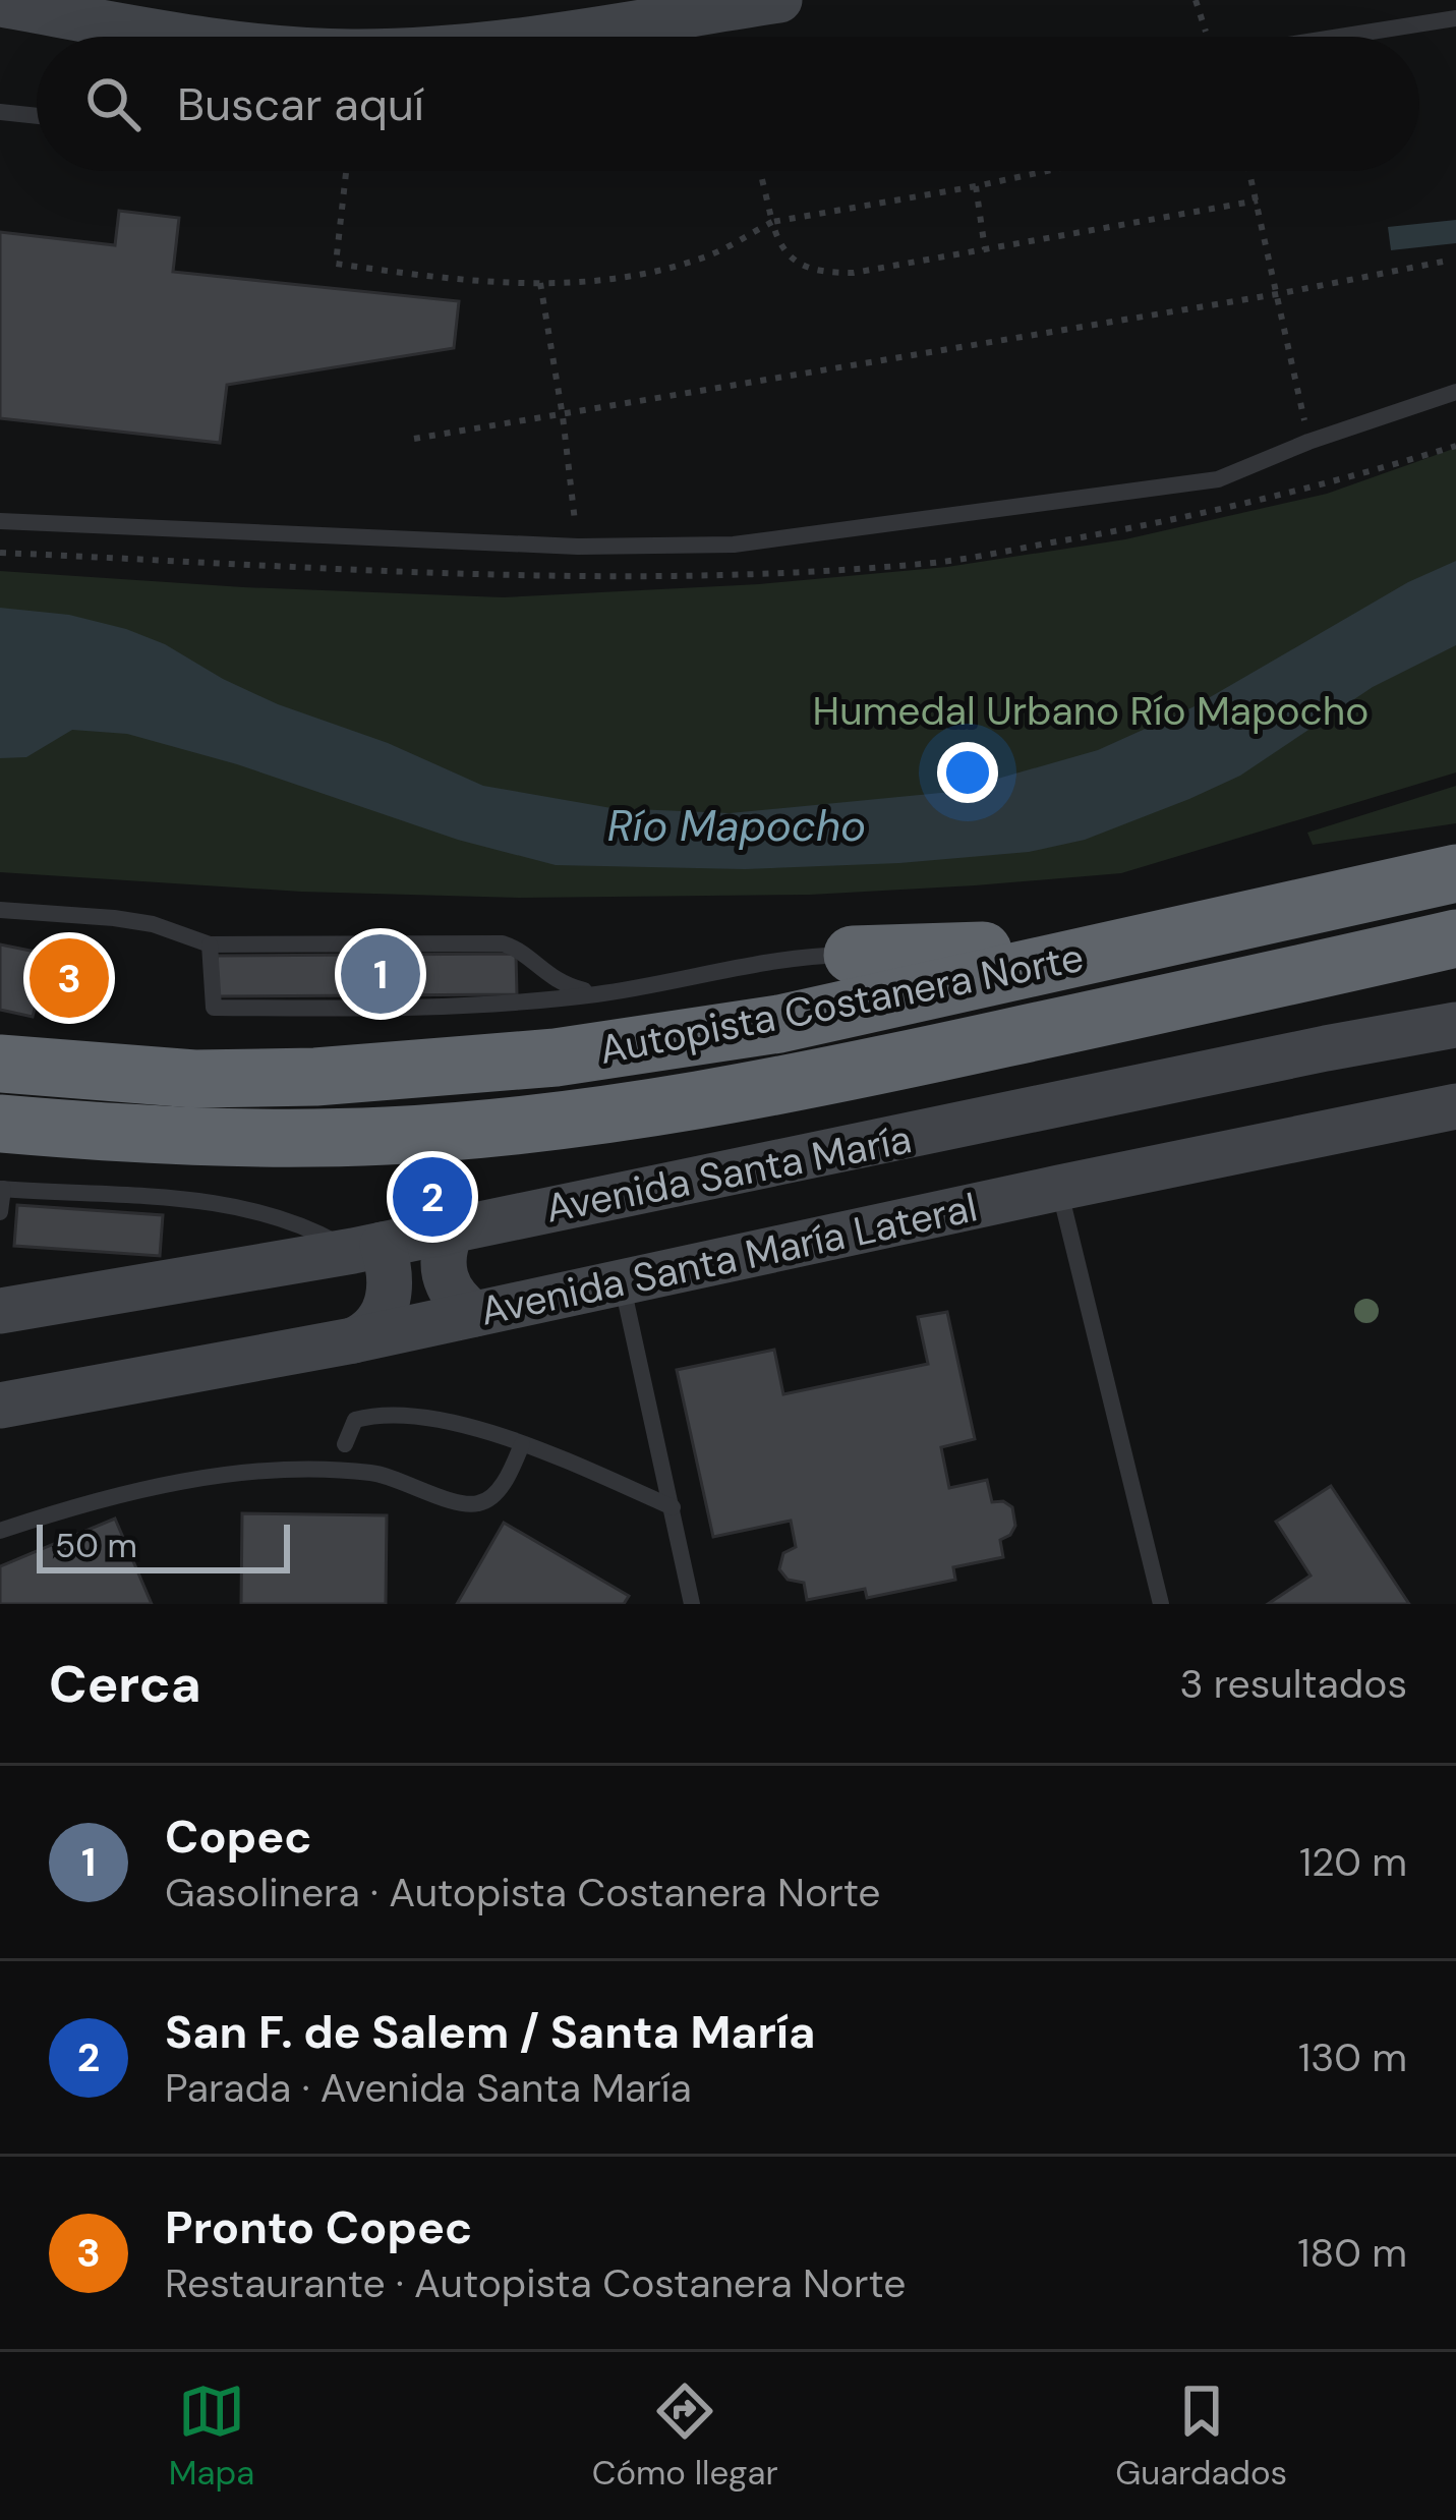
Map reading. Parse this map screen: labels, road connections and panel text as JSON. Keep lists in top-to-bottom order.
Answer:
{
  "streets": {
    "highway": ["Autopista Costanera Norte"],
    "main road": ["Avenida Santa María", "Avenida Santa María Lateral"]
  },
  "water": ["Río Mapocho"],
  "parks": ["Humedal Urbano Río Mapocho"],
  "scale_bar": "50 m",
  "page": {
    "search": "Buscar aquí",
    "pins": ["1", "3", "2"],
    "scale": "50 m",
    "heading": ["Cerca", "3 resultados"],
    "list": [
      {
        "mark": "1",
        "name": "Copec",
        "note": "Gasolinera · Autopista Costanera Norte",
        "value": "120 m"
      },
      {
        "mark": "2",
        "name": "San F. de Salem / Santa María",
        "note": "Parada · Avenida Santa María",
        "value": "130 m"
      },
      {
        "mark": "3",
        "name": "Pronto Copec",
        "note": "Restaurante · Autopista Costanera Norte",
        "value": "180 m"
      }
    ],
    "nav": ["Mapa", "Cómo llegar", "Guardados"]
  }
}
